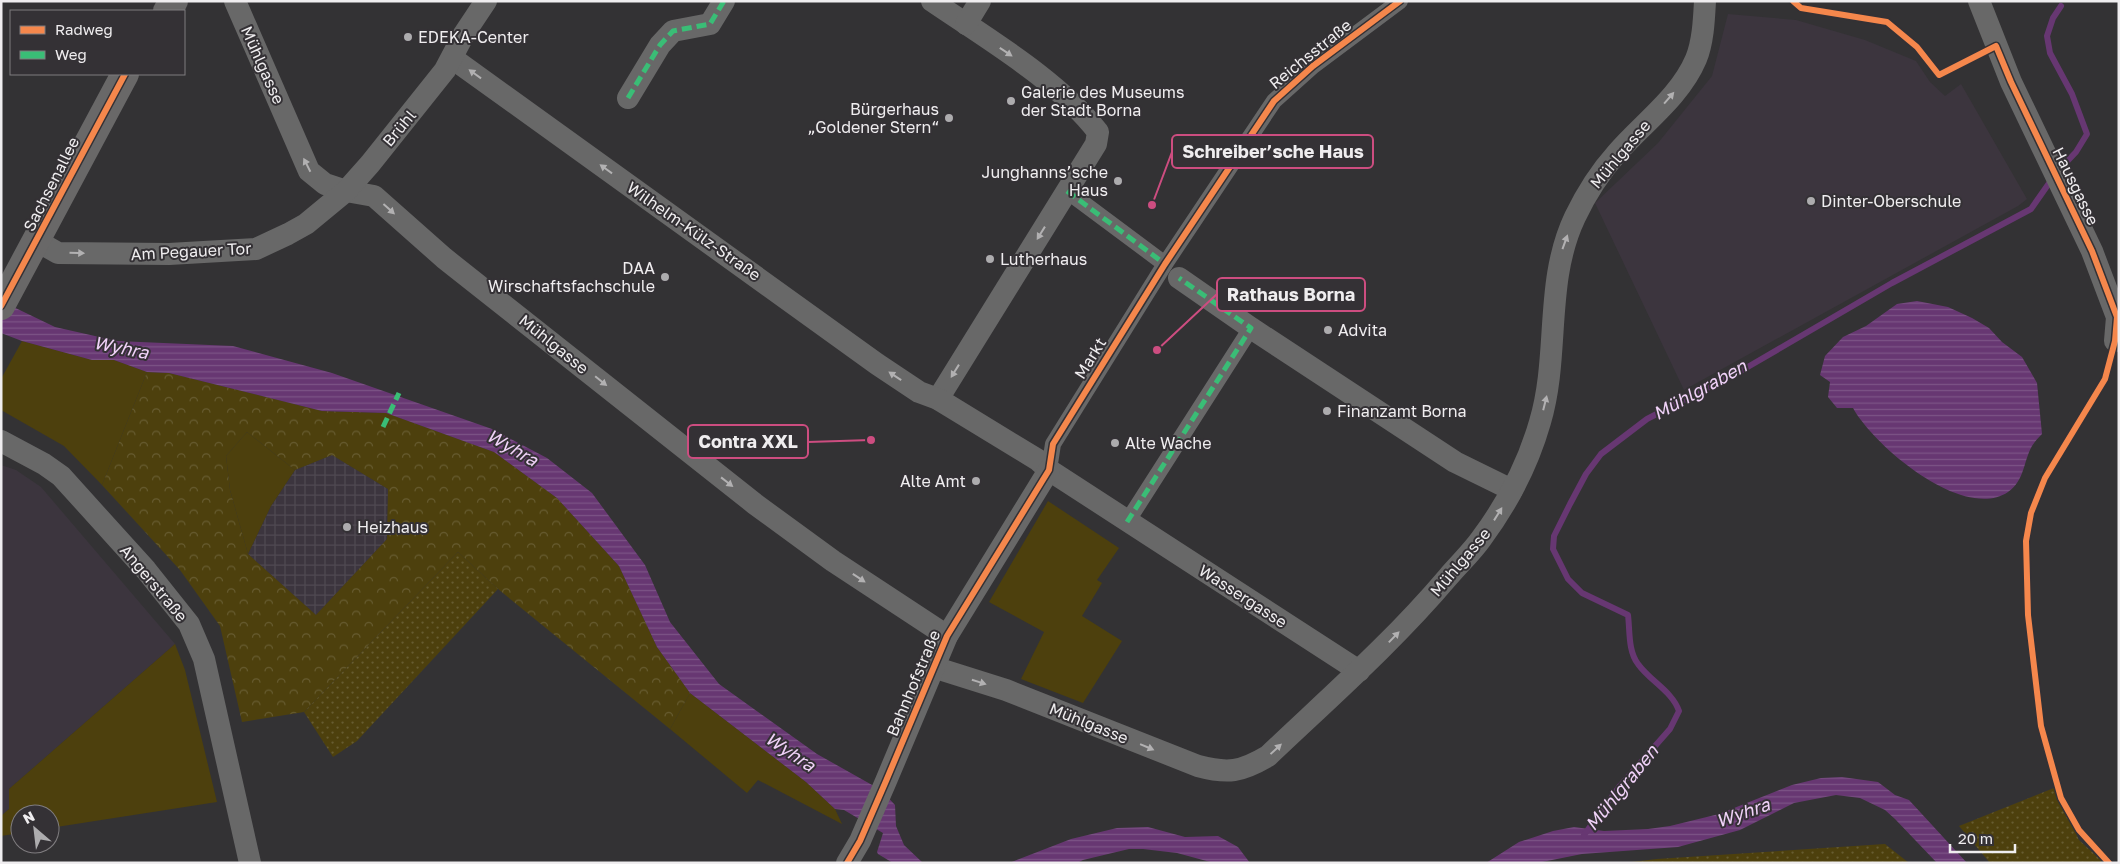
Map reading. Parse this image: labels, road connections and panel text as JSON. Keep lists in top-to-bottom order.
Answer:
{
  "streets": {
    "main road": ["Sachsenallee"],
    "street": [
      "Reichsstraße",
      "Mühlgasse",
      "Brühl",
      "Hausgasse",
      "Wilhelm-Külz-Straße",
      "Am Pegauer Tor",
      "Markt",
      "Angerstraße",
      "Wassergasse",
      "Bahnhofstraße"
    ]
  },
  "crossings": [
    ["Reichsstraße", "Markt"],
    ["Mühlgasse", "Brühl"],
    ["Mühlgasse", "Wassergasse"],
    ["Mühlgasse", "Bahnhofstraße"],
    ["Brühl", "Wilhelm-Külz-Straße"],
    ["Brühl", "Am Pegauer Tor"],
    ["Sachsenallee", "Am Pegauer Tor"],
    ["Markt", "Bahnhofstraße"]
  ],
  "one_way": ["Wilhelm-Külz-Straße", "Am Pegauer Tor"],
  "water": ["Wyhra", "Mühlgraben"],
  "places": [
    "EDEKA-Center",
    "Galerie des Museums der Stadt Borna",
    "Bürgerhaus „Goldener Stern“",
    "Junghanns’sche Haus",
    "Dinter-Oberschule",
    "Schreiber’sche Haus",
    "Lutherhaus",
    "DAA Wirschaftsfachschule",
    "Advita",
    "Rathaus Borna",
    "Finanzamt Borna",
    "Contra XXL",
    "Alte Wache",
    "Alte Amt",
    "Heizhaus"
  ],
  "legend": ["Radweg", "Weg"],
  "scale_bar": "20 m",
  "north": "top left"
}
